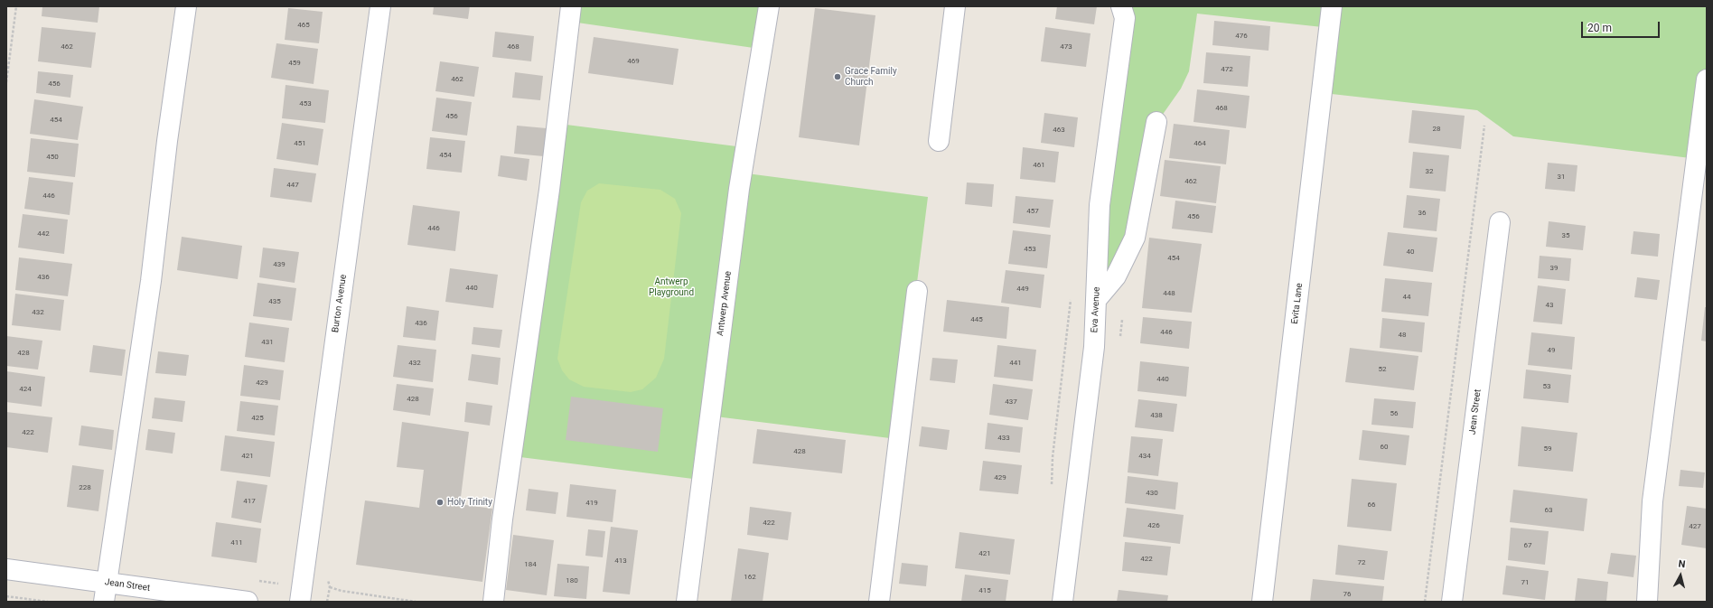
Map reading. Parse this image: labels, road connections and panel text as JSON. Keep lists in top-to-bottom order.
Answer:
{
  "streets": {
    "street": [
      "Burton Avenue",
      "Antwerp Avenue",
      "Evita Lane",
      "Eva Avenue",
      "Jean Street"
    ]
  },
  "parks": ["Antwerp Playground"],
  "places": ["Grace Family Church", "Holy Trinity"],
  "house_numbers": [
    "465",
    "476",
    "462",
    "468",
    "473",
    "469",
    "459",
    "472",
    "462",
    "456",
    "453",
    "468",
    "456",
    "454",
    "28",
    "463",
    "451",
    "464",
    "454",
    "450",
    "461",
    "32",
    "31",
    "462",
    "447",
    "446",
    "457",
    "36",
    "456",
    "446",
    "442",
    "35",
    "453",
    "40",
    "454",
    "439",
    "39",
    "436",
    "440",
    "449",
    "448",
    "44",
    "435",
    "43",
    "432",
    "445",
    "436",
    "446",
    "48",
    "431",
    "49",
    "428",
    "432",
    "441",
    "52",
    "440",
    "429",
    "53",
    "424",
    "428",
    "437",
    "56",
    "438",
    "425",
    "422",
    "433",
    "60",
    "59",
    "428",
    "421",
    "434",
    "429",
    "228",
    "430",
    "417",
    "419",
    "66",
    "63",
    "422",
    "426",
    "427",
    "411",
    "67",
    "421",
    "422",
    "413",
    "72",
    "184",
    "162",
    "180",
    "71",
    "415",
    "76"
  ],
  "scale_bar": "20 m",
  "north": "top"
}
